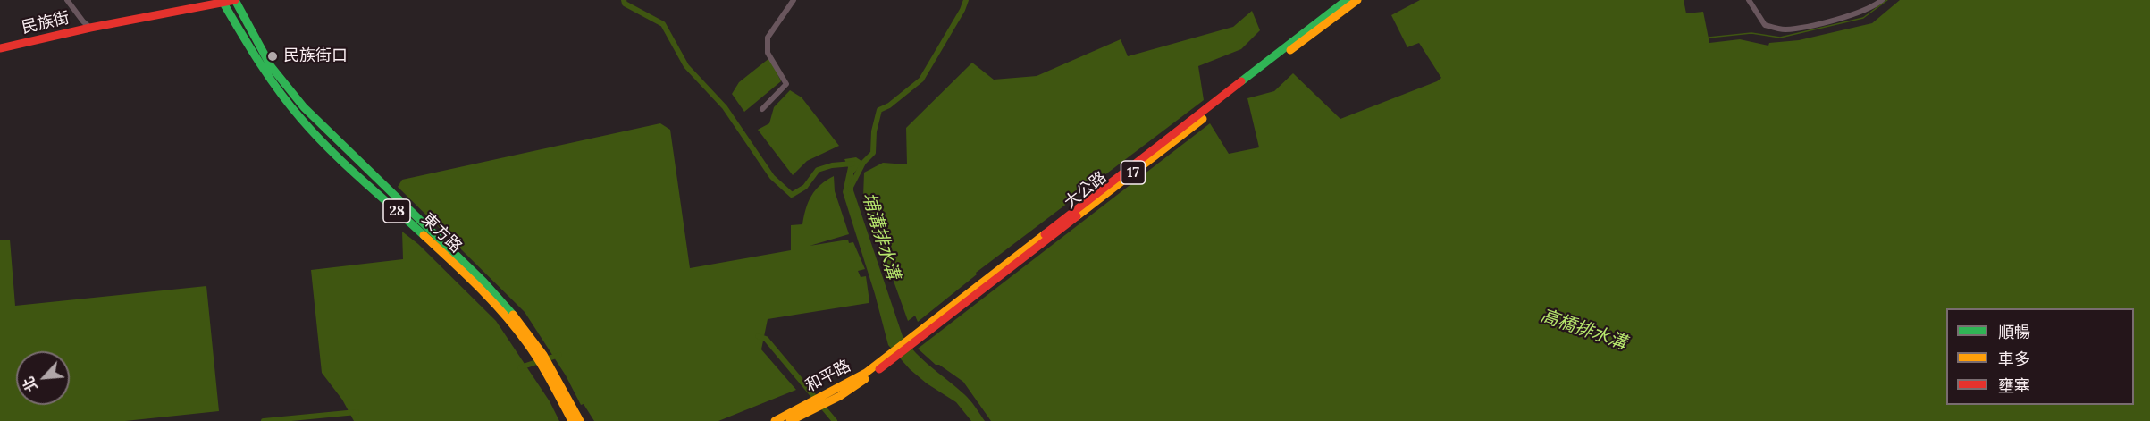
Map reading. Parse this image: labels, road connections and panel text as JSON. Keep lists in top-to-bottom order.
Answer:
{
  "streets": {
    "main road": [
      "民族街",
      "17",
      "大公路",
      "28",
      "東方路",
      "和平路"
    ]
  },
  "crossings": [
    ["民族街", "東方路"],
    ["大公路", "和平路"]
  ],
  "water": ["埔溝排水溝", "高橋排水溝"],
  "places": ["民族街口"],
  "legend": ["順暢", "車多", "壅塞"],
  "north": "bottom left"
}
